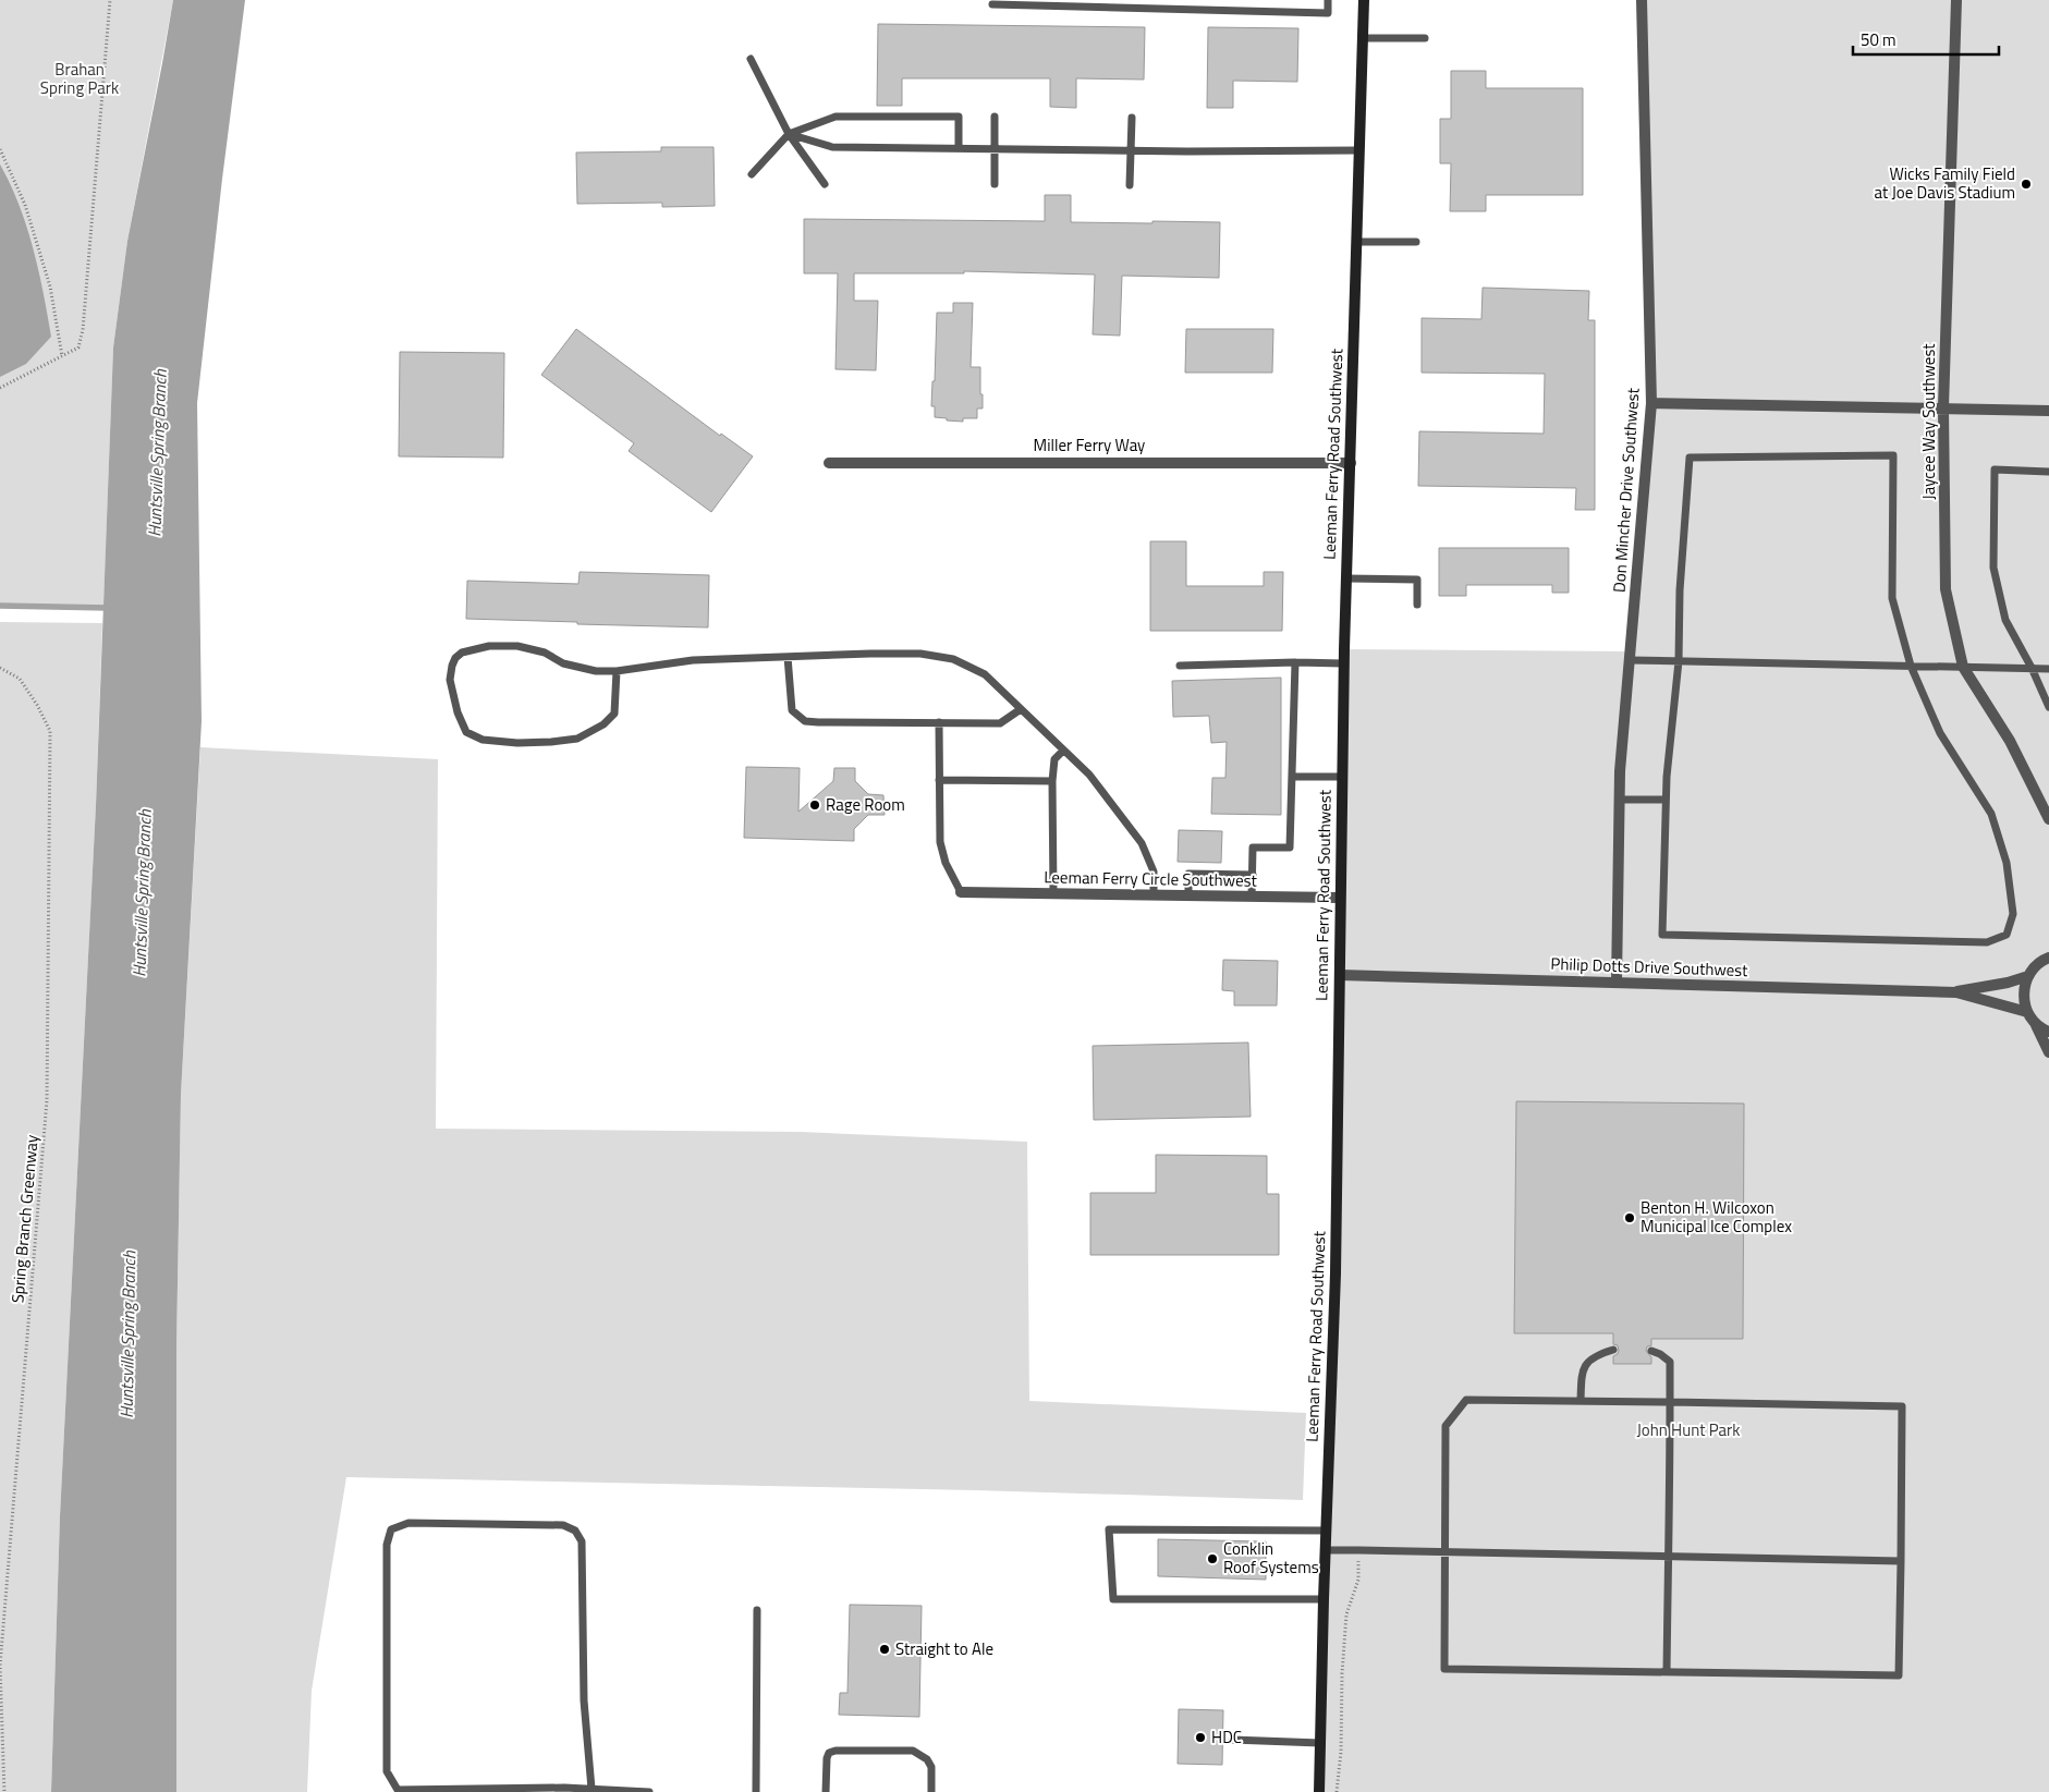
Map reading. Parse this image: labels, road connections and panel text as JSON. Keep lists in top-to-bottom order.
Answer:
{
  "streets": {
    "street": [
      "Jaycee Way Southwest",
      "Miller Ferry Way",
      "Leeman Ferry Road Southwest",
      "Don Mincher Drive Southwest",
      "Leeman Ferry Circle Southwest",
      "Philip Dotts Drive Southwest"
    ],
    "path": ["Spring Branch Greenway"]
  },
  "crossings": [
    ["Miller Ferry Way", "Leeman Ferry Road Southwest"],
    ["Leeman Ferry Road Southwest", "Leeman Ferry Circle Southwest"],
    ["Leeman Ferry Road Southwest", "Philip Dotts Drive Southwest"],
    ["Don Mincher Drive Southwest", "Philip Dotts Drive Southwest"]
  ],
  "water": ["Huntsville Spring Branch"],
  "parks": ["Brahan Spring Park", "John Hunt Park"],
  "places": [
    "Wicks Family Field at Joe Davis Stadium",
    "Rage Room",
    "Benton H. Wilcoxon Municipal Ice Complex",
    "Conklin Roof Systems",
    "Straight to Ale",
    "HDC"
  ],
  "scale_bar": "50 m"
}
